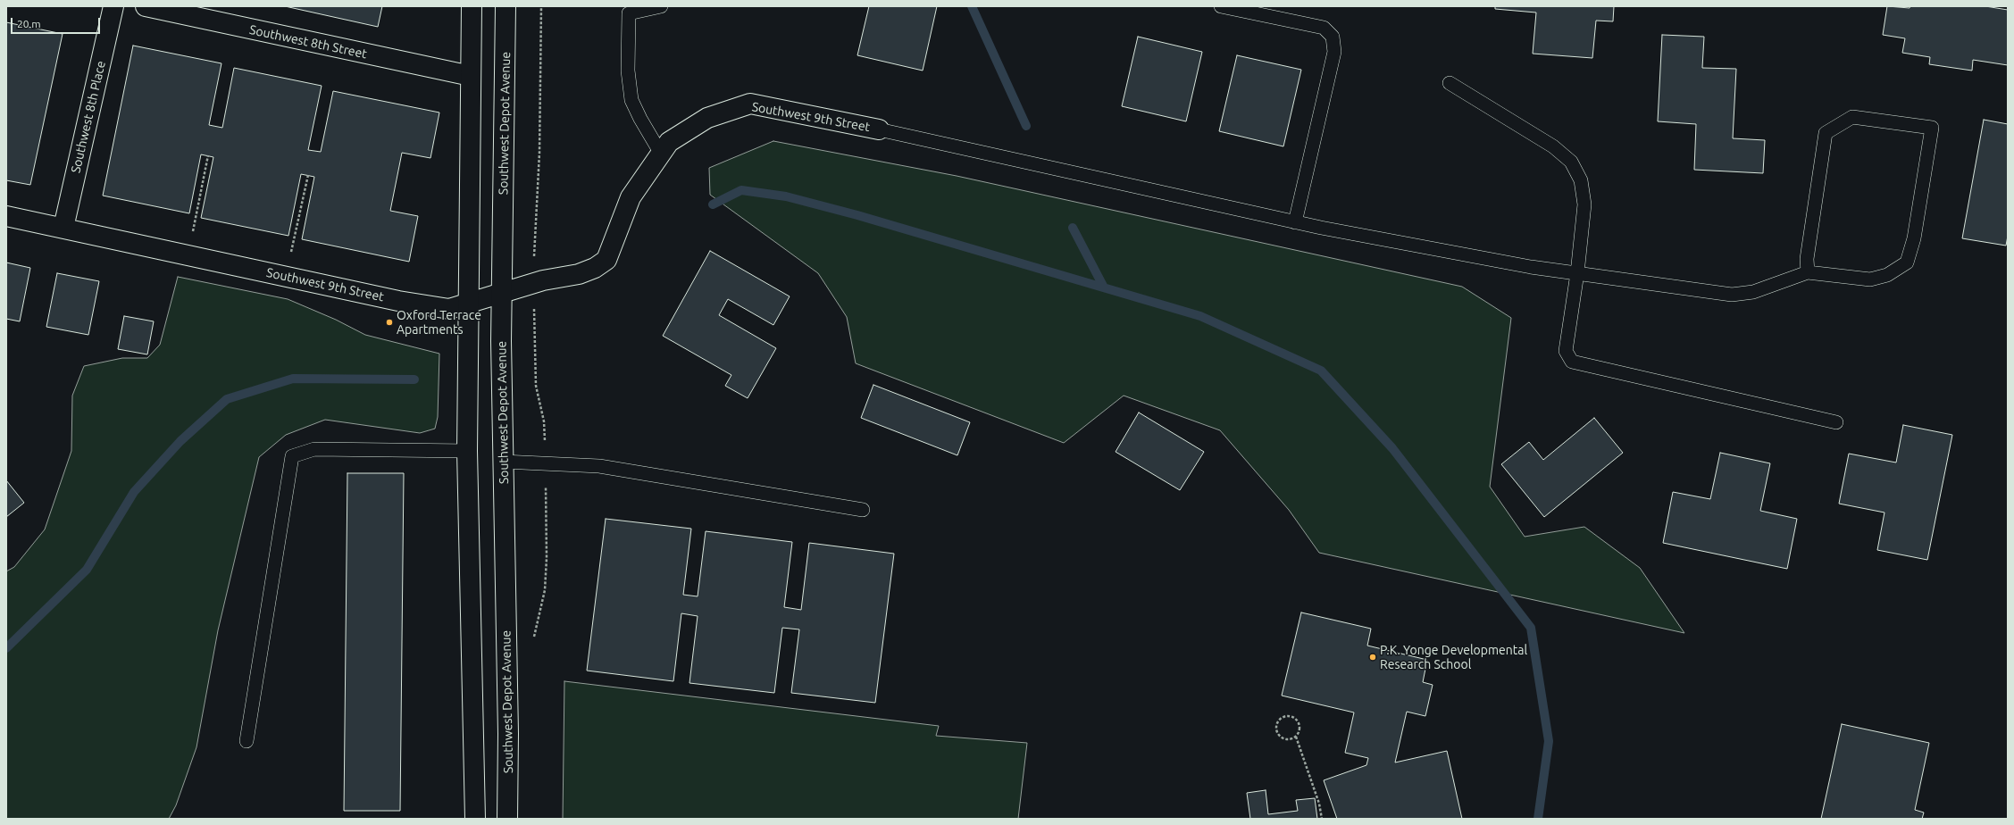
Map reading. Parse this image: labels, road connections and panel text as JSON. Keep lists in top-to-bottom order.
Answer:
{
  "streets": {
    "street": [
      "Southwest 8th Street",
      "Southwest 8th Place",
      "Southwest 9th Street",
      "Southwest Depot Avenue"
    ]
  },
  "crossings": [
    ["Southwest 8th Place", "Southwest 9th Street"],
    ["Southwest 9th Street", "Southwest Depot Avenue"]
  ],
  "places": ["Oxford Terrace Apartments", "P.K. Yonge Developmental Research School"],
  "scale_bar": "20 m"
}
